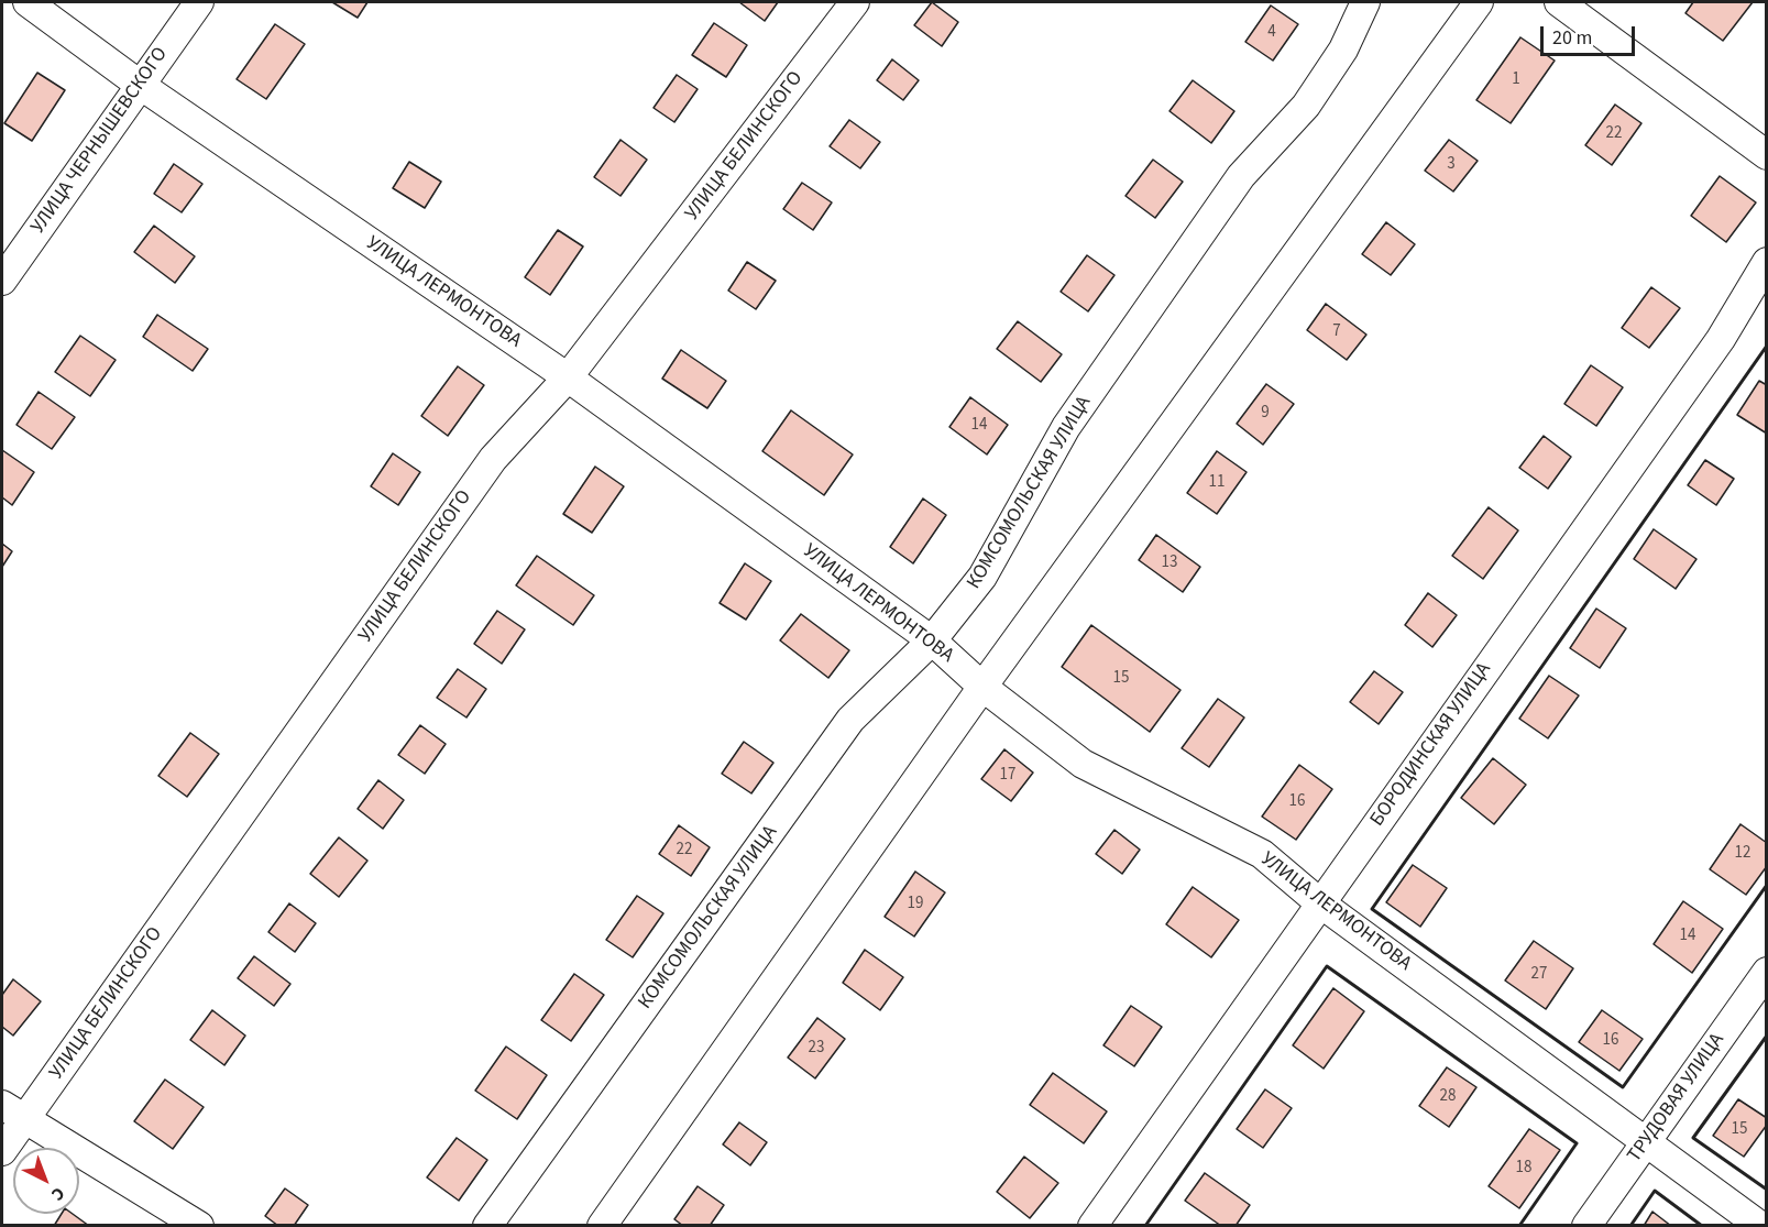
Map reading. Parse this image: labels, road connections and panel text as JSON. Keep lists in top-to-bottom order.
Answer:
{
  "streets": {
    "street": [
      "УЛИЦА ЧЕРНЫШЕВСКОГО",
      "УЛИЦА БЕЛИНСКОГО",
      "УЛИЦА ЛЕРМОНТОВА",
      "КОМСОМОЛЬСКАЯ УЛИЦА",
      "БОРОДИНСКАЯ УЛИЦА",
      "ТРУДОВАЯ УЛИЦА"
    ]
  },
  "crossings": [
    ["УЛИЦА ЧЕРНЫШЕВСКОГО", "УЛИЦА ЛЕРМОНТОВА"],
    ["УЛИЦА БЕЛИНСКОГО", "УЛИЦА ЛЕРМОНТОВА"],
    ["УЛИЦА ЛЕРМОНТОВА", "КОМСОМОЛЬСКАЯ УЛИЦА"],
    ["УЛИЦА ЛЕРМОНТОВА", "БОРОДИНСКАЯ УЛИЦА"],
    ["УЛИЦА ЛЕРМОНТОВА", "ТРУДОВАЯ УЛИЦА"]
  ],
  "house_numbers": [
    "4",
    "1",
    "22",
    "3",
    "7",
    "9",
    "14",
    "11",
    "13",
    "15",
    "17",
    "16",
    "22",
    "12",
    "19",
    "14",
    "27",
    "16",
    "23",
    "28",
    "15",
    "18"
  ],
  "scale_bar": "20 m",
  "north": "bottom right"
}
